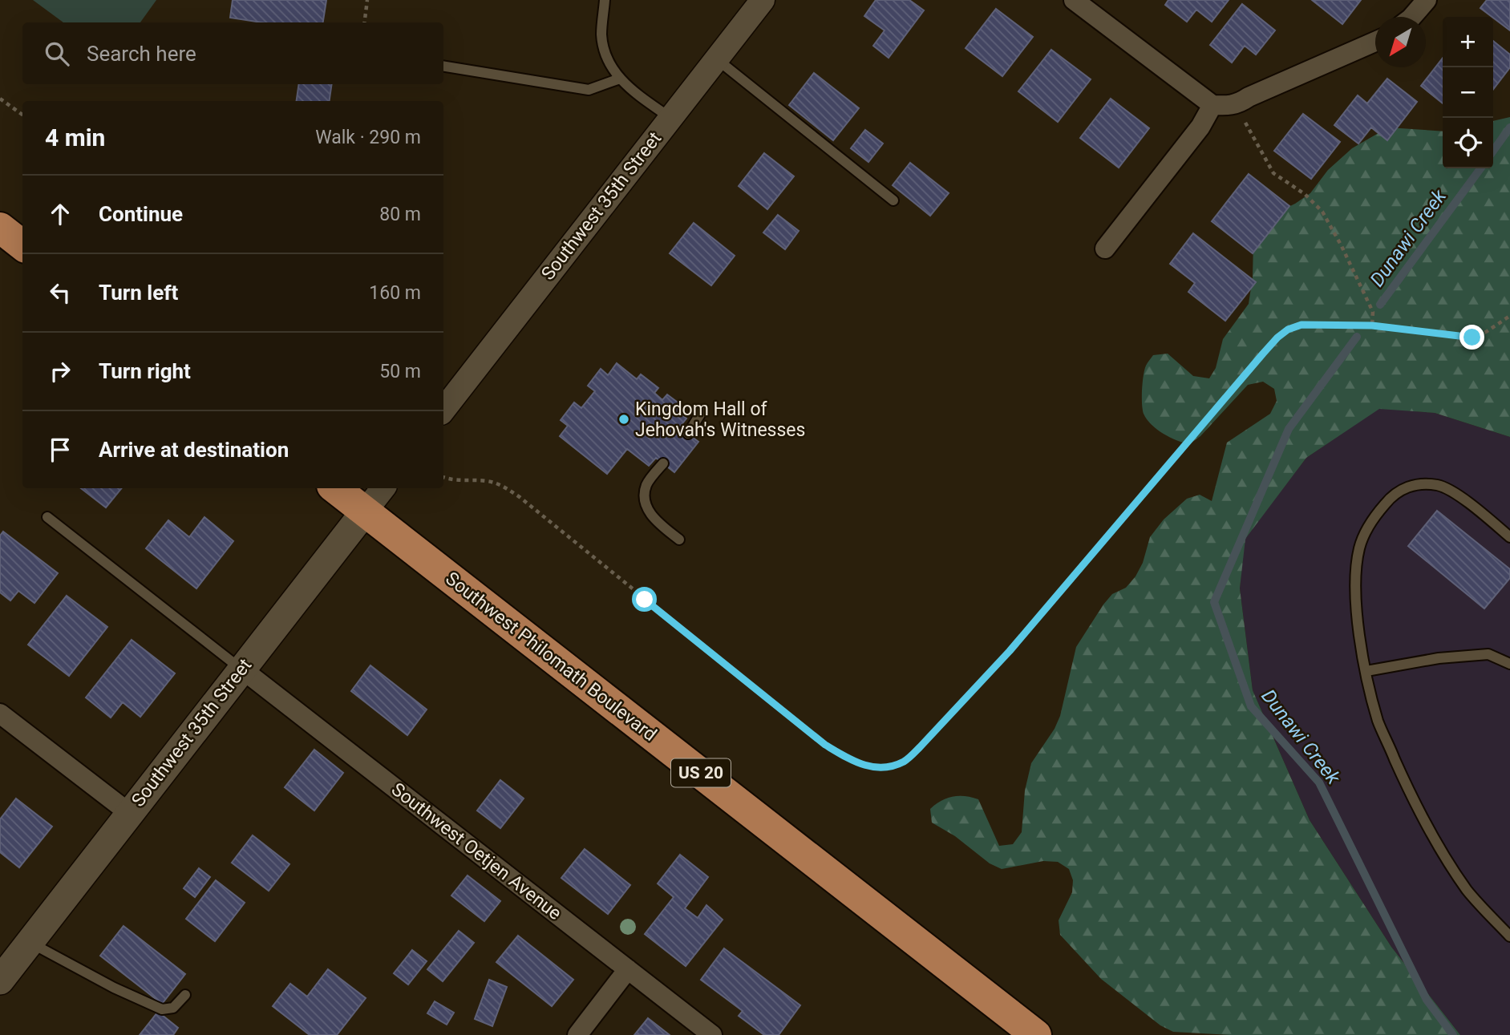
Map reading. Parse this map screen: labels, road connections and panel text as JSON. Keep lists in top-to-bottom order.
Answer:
{
  "streets": {
    "highway": ["Southwest Philomath Boulevard", "US 20"],
    "main road": ["Southwest 35th Street"],
    "street": ["Southwest Oetjen Avenue"]
  },
  "crossings": [
    ["Southwest 35th Street", "Southwest Philomath Boulevard"],
    ["Southwest 35th Street", "Southwest Oetjen Avenue"]
  ],
  "water": ["Dunawi Creek"],
  "places": ["Kingdom Hall of Jehovah's Witnesses"],
  "north": "bottom left",
  "page": {
    "map_buttons": ["+", "−"],
    "search": "Search here",
    "heading": ["4 min", "Walk · 290 m"],
    "list": [
      ["Continue", "80 m"],
      ["Turn left", "160 m"],
      ["Turn right", "50 m"],
      "Arrive at destination"
    ]
  }
}
